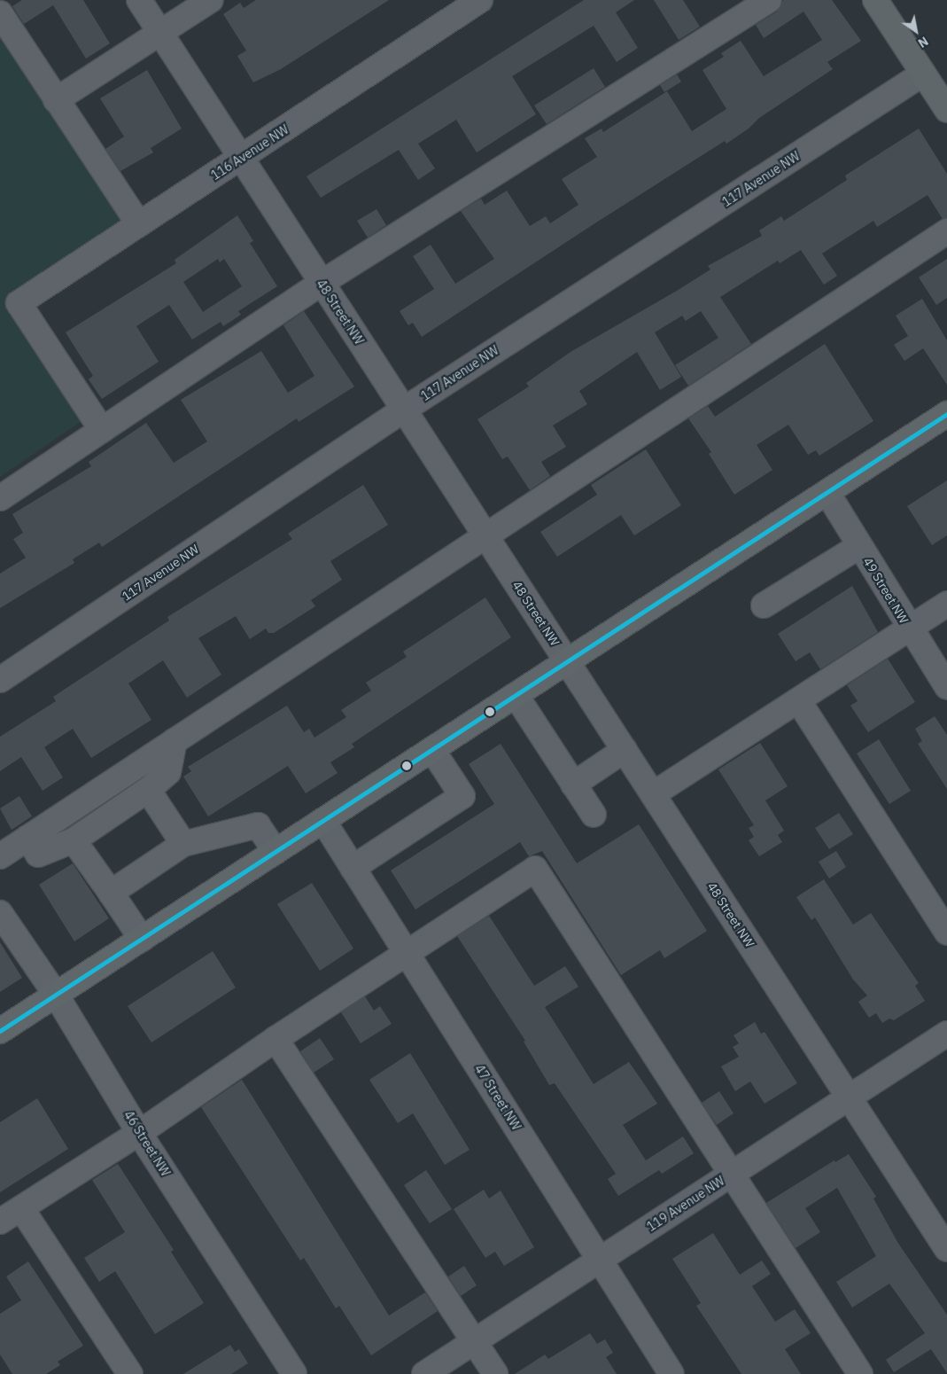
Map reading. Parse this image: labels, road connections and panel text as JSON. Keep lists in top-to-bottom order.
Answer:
{
  "streets": {
    "street": [
      "116 Avenue NW",
      "117 Avenue NW",
      "48 Street NW",
      "49 Street NW",
      "47 Street NW",
      "46 Street NW",
      "119 Avenue NW"
    ]
  },
  "crossings": [
    ["116 Avenue NW", "48 Street NW"],
    ["117 Avenue NW", "48 Street NW"],
    ["48 Street NW", "119 Avenue NW"],
    ["47 Street NW", "119 Avenue NW"]
  ],
  "north": "bottom right"
}
